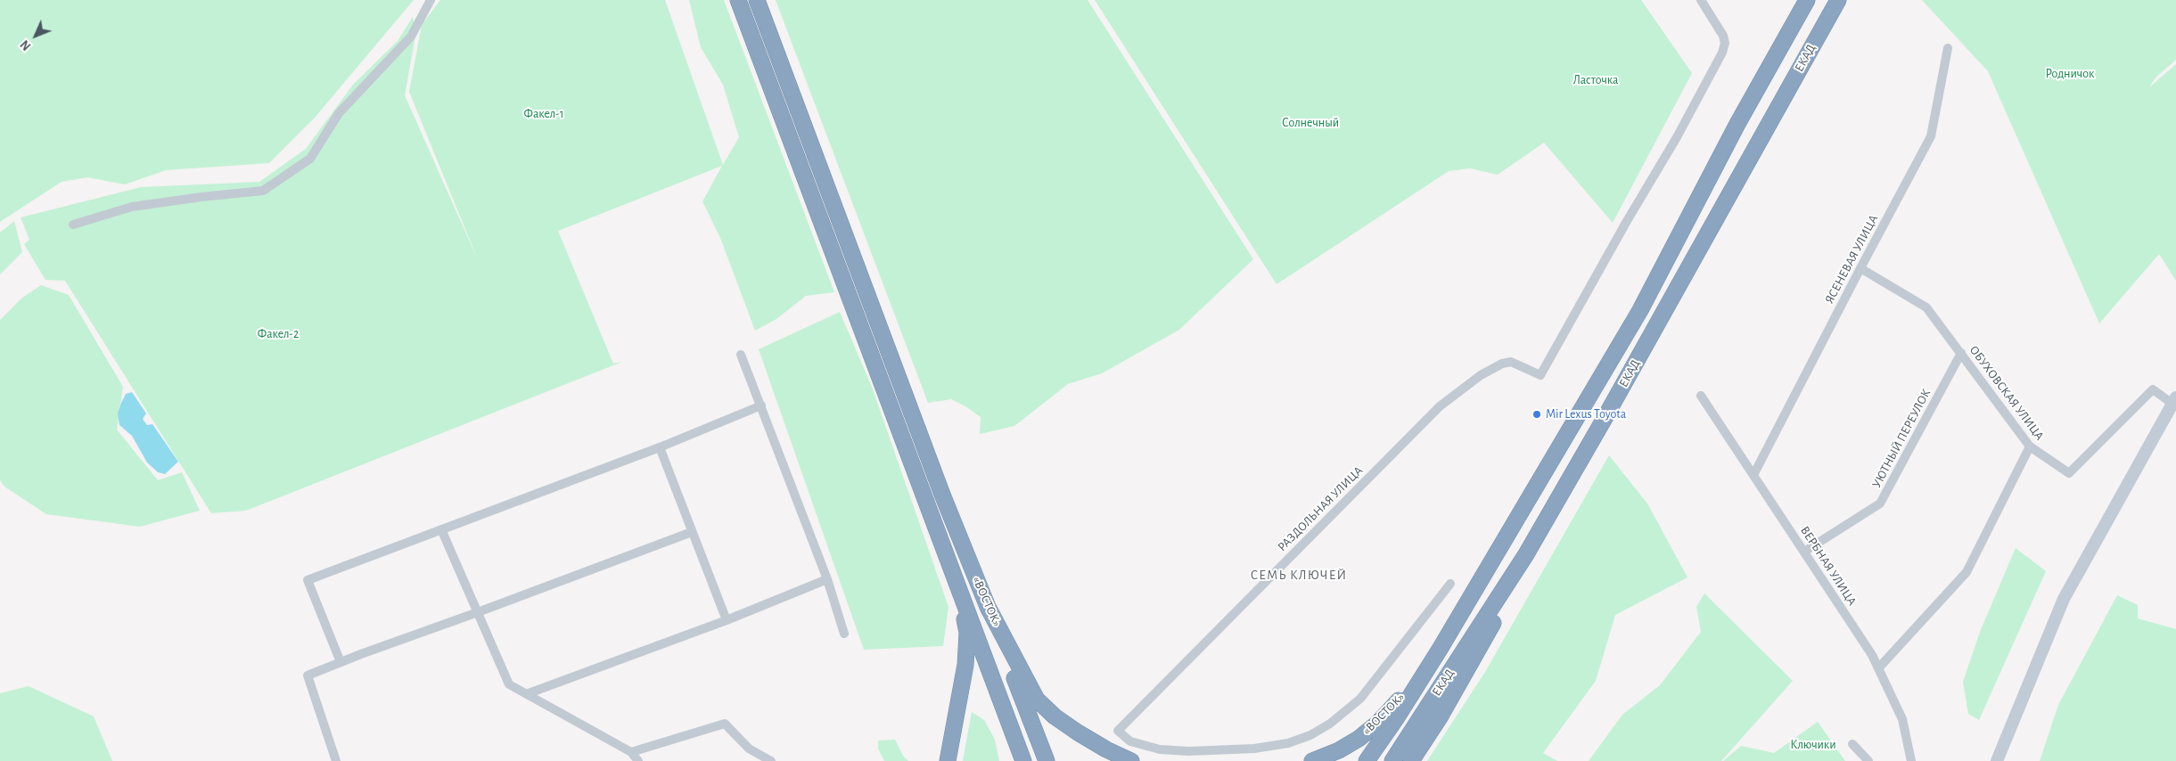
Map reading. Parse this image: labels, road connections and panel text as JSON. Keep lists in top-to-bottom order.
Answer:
{
  "streets": {
    "highway": ["ЕКАД", "«ВОСТОК»"],
    "street": [
      "ЯСЕНЕВАЯ УЛИЦА",
      "ОБУХОВСКАЯ УЛИЦА",
      "УЮТНЫЙ ПЕРЕУЛОК",
      "РАЗДОЛЬНАЯ УЛИЦА",
      "ВЕРБНАЯ УЛИЦА"
    ]
  },
  "crossings": [
    ["ЕКАД", "«ВОСТОК»"],
    ["ЯСЕНЕВАЯ УЛИЦА", "ОБУХОВСКАЯ УЛИЦА"],
    ["ЯСЕНЕВАЯ УЛИЦА", "ВЕРБНАЯ УЛИЦА"],
    ["ОБУХОВСКАЯ УЛИЦА", "УЮТНЫЙ ПЕРЕУЛОК"],
    ["УЮТНЫЙ ПЕРЕУЛОК", "ВЕРБНАЯ УЛИЦА"]
  ],
  "districts": ["СЕМЬ КЛЮЧЕЙ"],
  "parks": [
    "Родничок",
    "Ласточка",
    "Факел-1",
    "Солнечный",
    "Факел-2",
    "Ключики"
  ],
  "places": ["Mir Lexus Toyota"],
  "north": "bottom left"
}
